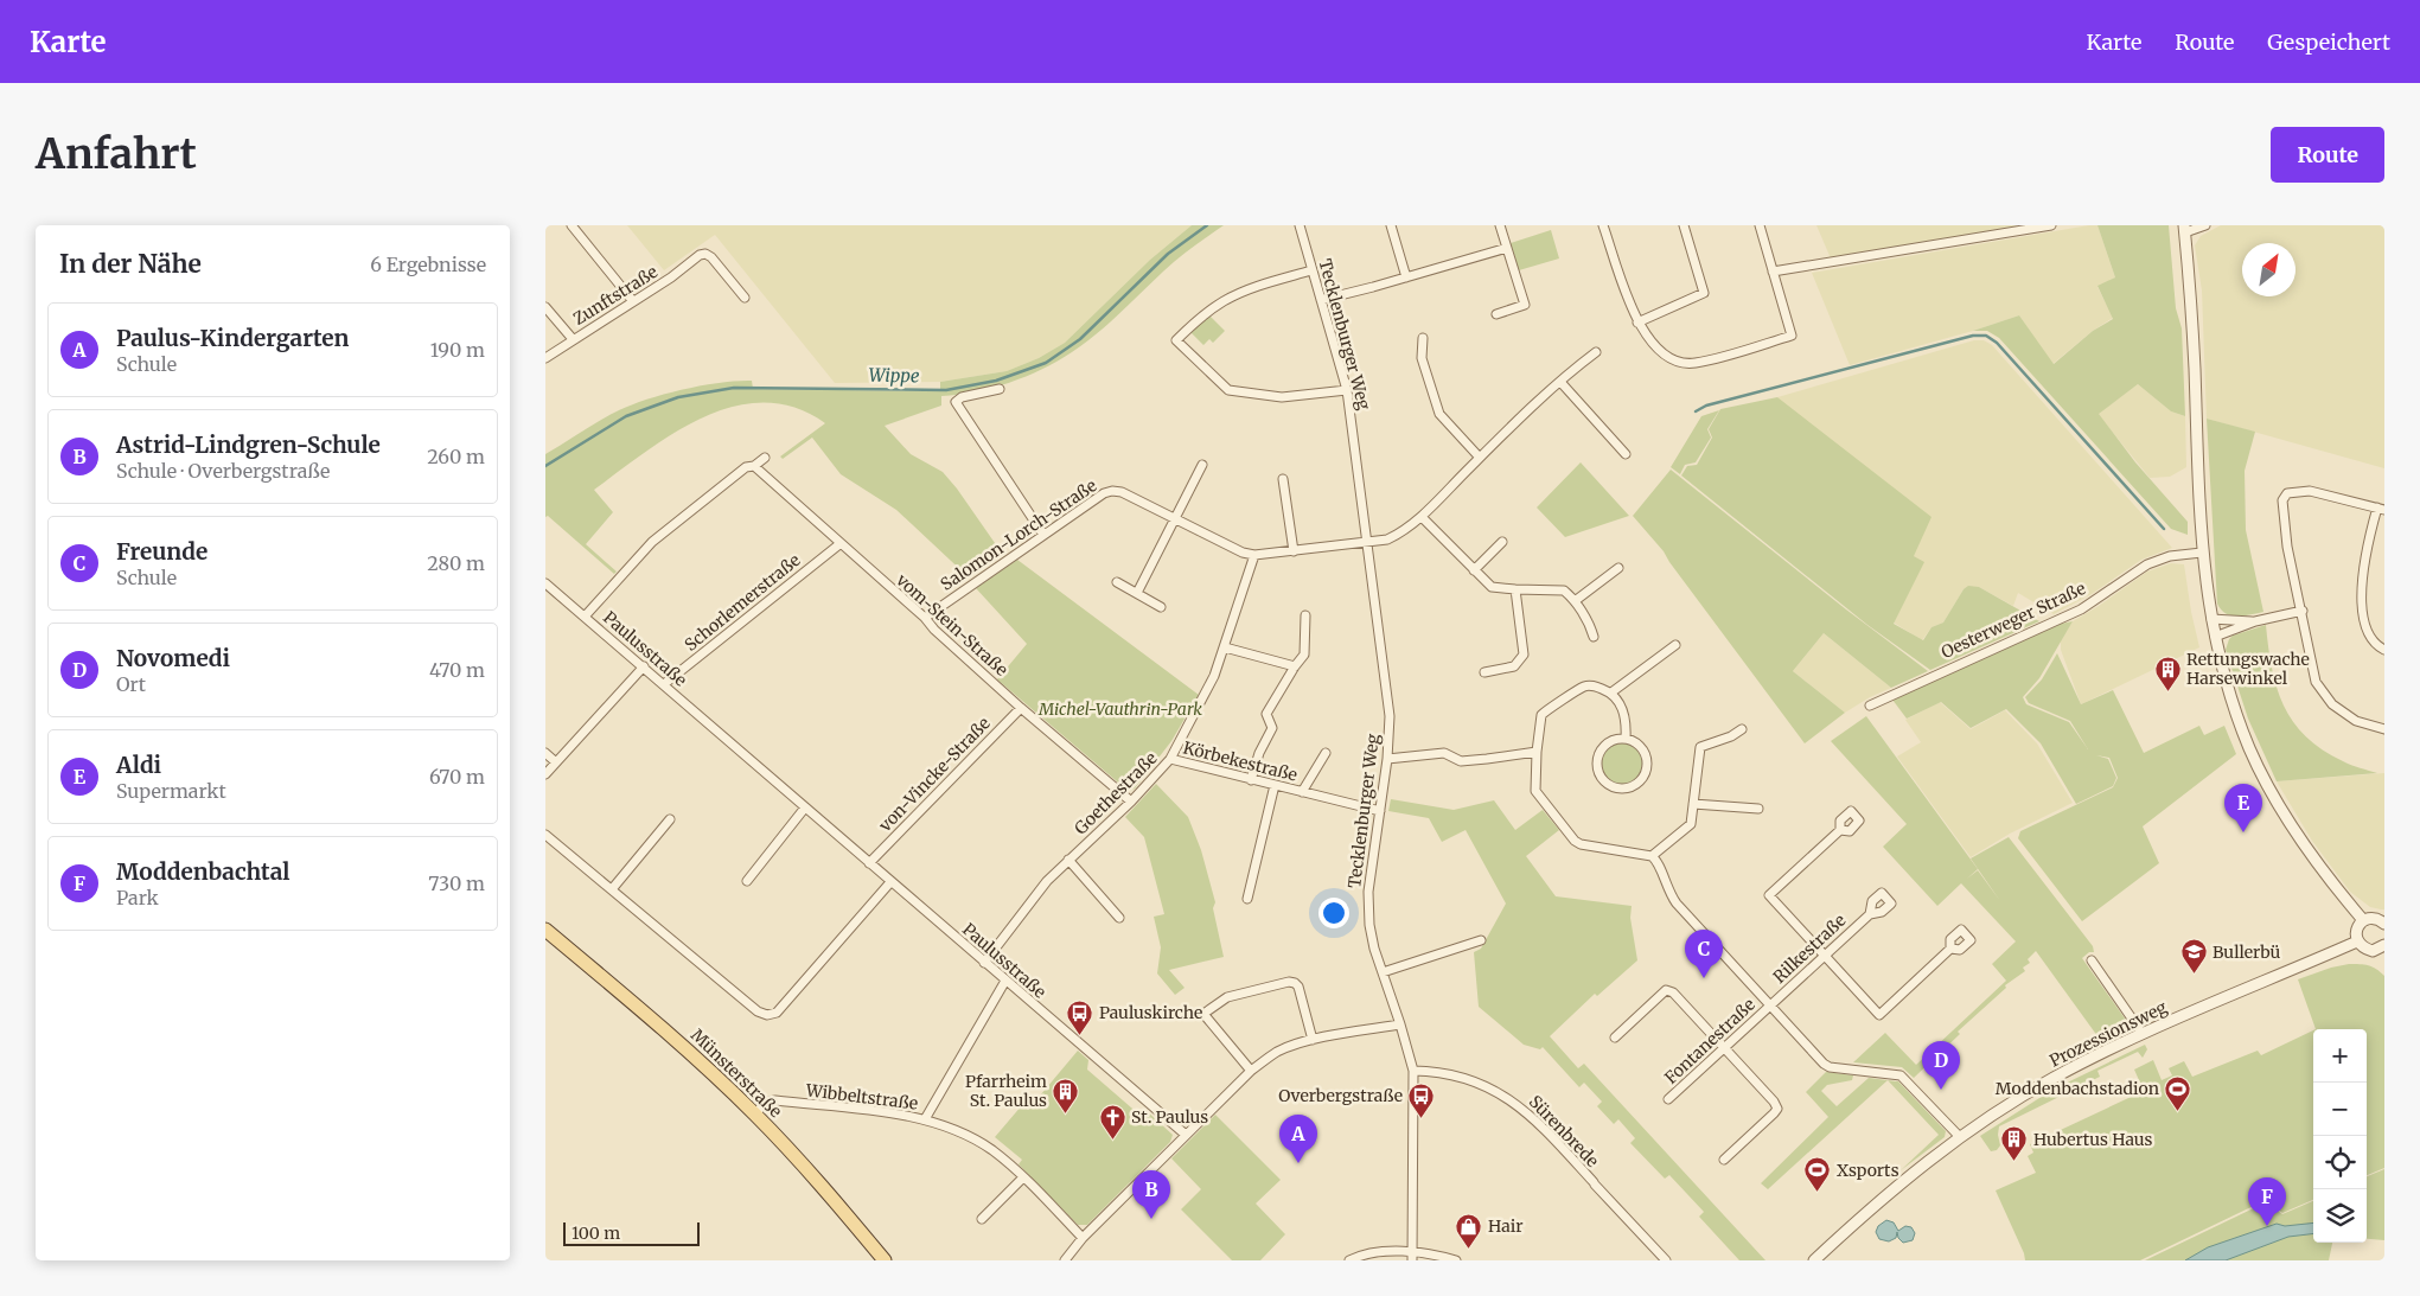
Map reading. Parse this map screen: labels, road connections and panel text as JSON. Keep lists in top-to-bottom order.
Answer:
{
  "streets": {
    "main road": ["Münsterstraße"],
    "street": [
      "Zunftstraße",
      "Tecklenburger Weg",
      "Salomon-Lorch-Straße",
      "Schorlemerstraße",
      "Oesterweger Straße",
      "vom-Stein-Straße",
      "Paulusstraße",
      "Körbekestraße",
      "von-Vincke-Straße",
      "Goethestraße",
      "Rilkestraße",
      "Prozessionsweg",
      "Fontanestraße",
      "Wibbeltstraße",
      "Sürenbrede"
    ]
  },
  "crossings": [
    ["Tecklenburger Weg", "Salomon-Lorch-Straße"],
    ["Tecklenburger Weg", "Körbekestraße"],
    ["Tecklenburger Weg", "Sürenbrede"],
    ["Salomon-Lorch-Straße", "vom-Stein-Straße"],
    ["Salomon-Lorch-Straße", "Goethestraße"],
    ["Schorlemerstraße", "vom-Stein-Straße"],
    ["Schorlemerstraße", "Paulusstraße"],
    ["vom-Stein-Straße", "von-Vincke-Straße"],
    ["vom-Stein-Straße", "Goethestraße"],
    ["Paulusstraße", "von-Vincke-Straße"],
    ["Paulusstraße", "Goethestraße"],
    ["Körbekestraße", "Goethestraße"],
    ["Rilkestraße", "Fontanestraße"],
    ["Münsterstraße", "Wibbeltstraße"]
  ],
  "water": ["Wippe"],
  "parks": ["Michel-Vauthrin-Park"],
  "places": {
    "building": ["Rettungswache Harsewinkel", "Pfarrheim St. Paulus", "Hubertus Haus"],
    "school or university": ["Bullerbü"],
    "bus stop": ["Pauluskirche", "Overbergstraße"],
    "sports": ["Moddenbachstadion", "Xsports"],
    "church": ["St. Paulus"],
    "shop": ["Hair"]
  },
  "scale_bar": "100 m",
  "north": "top right",
  "page": {
    "header": "Karte",
    "nav": ["Karte", "Route", "Gespeichert"],
    "buttons": "Route",
    "title": "Anfahrt",
    "heading": ["In der Nähe", "6 Ergebnisse"],
    "list": [
      {
        "mark": "A",
        "name": "Paulus-Kindergarten",
        "note": "Schule",
        "value": "190 m"
      },
      {
        "mark": "B",
        "name": "Astrid-Lindgren-Schule",
        "note": "Schule · Overbergstraße",
        "value": "260 m"
      },
      {
        "mark": "C",
        "name": "Freunde",
        "note": "Schule",
        "value": "280 m"
      },
      {
        "mark": "D",
        "name": "Novomedi",
        "note": "Ort",
        "value": "470 m"
      },
      {
        "mark": "E",
        "name": "Aldi",
        "note": "Supermarkt",
        "value": "670 m"
      },
      {
        "mark": "F",
        "name": "Moddenbachtal",
        "note": "Park",
        "value": "730 m"
      }
    ],
    "pins": [
      "E",
      "C",
      "D",
      "A",
      "B",
      "F"
    ],
    "map_buttons": ["+", "−"],
    "scale": "100 m"
  }
}
